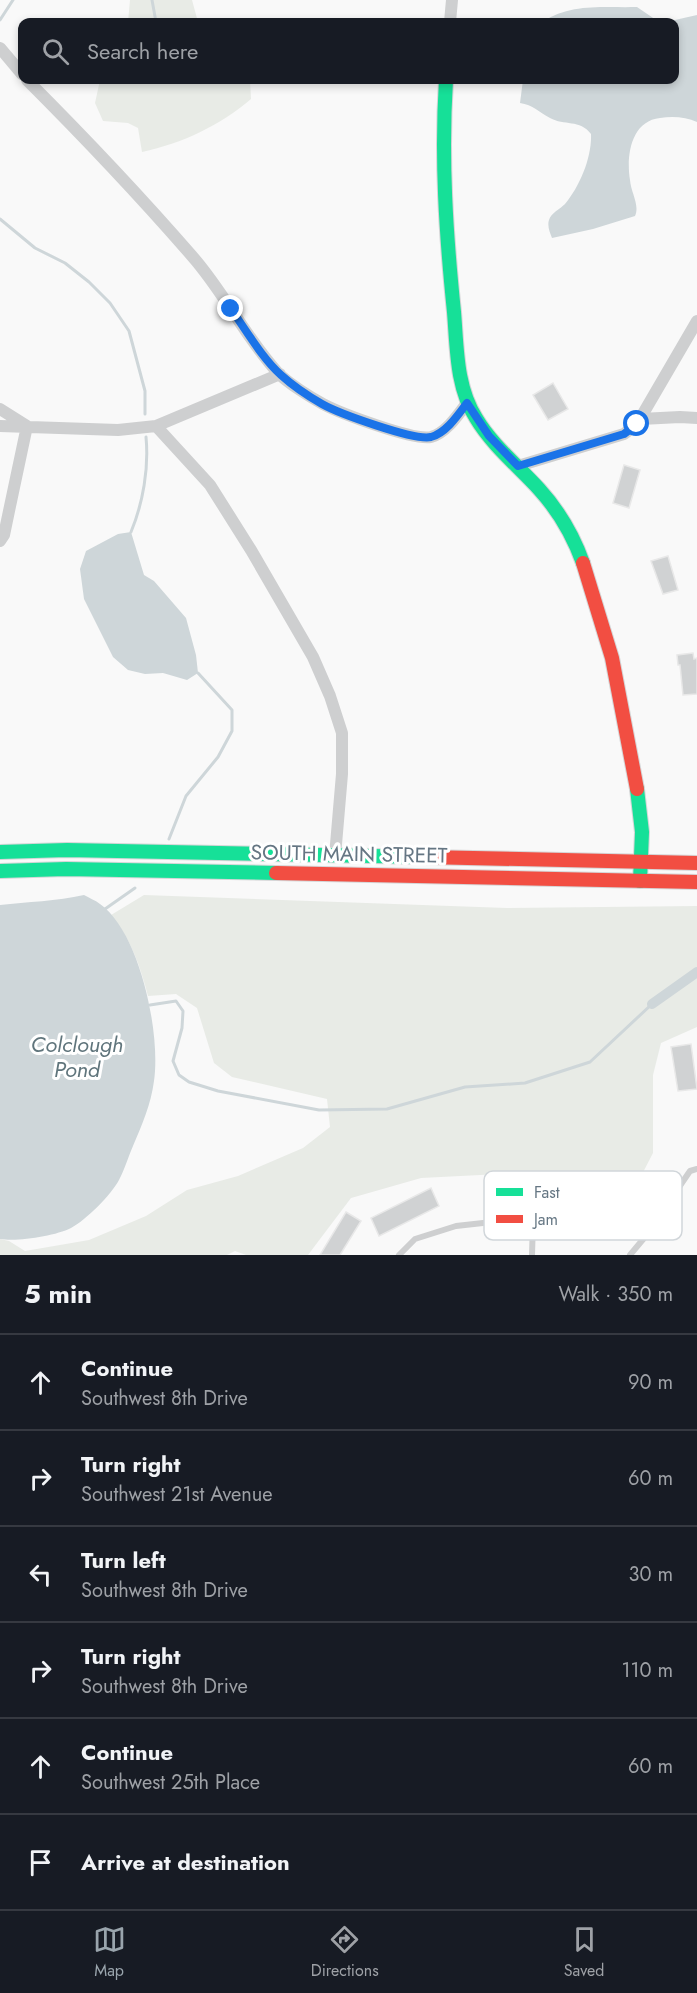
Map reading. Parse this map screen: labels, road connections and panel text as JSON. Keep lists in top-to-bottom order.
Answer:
{
  "streets": {
    "main road": ["SOUTH MAIN STREET"]
  },
  "water": ["Colclough Pond"],
  "legend": ["Fast", "Jam"],
  "page": {
    "search": "Search here",
    "heading": ["5 min", "Walk · 350 m"],
    "list": [
      ["Continue", "Southwest 8th Drive", "90 m"],
      ["Turn right", "Southwest 21st Avenue", "60 m"],
      ["Turn left", "Southwest 8th Drive", "30 m"],
      ["Turn right", "Southwest 8th Drive", "110 m"],
      ["Continue", "Southwest 25th Place", "60 m"],
      "Arrive at destination"
    ],
    "nav": ["Map", "Directions", "Saved"]
  }
}
